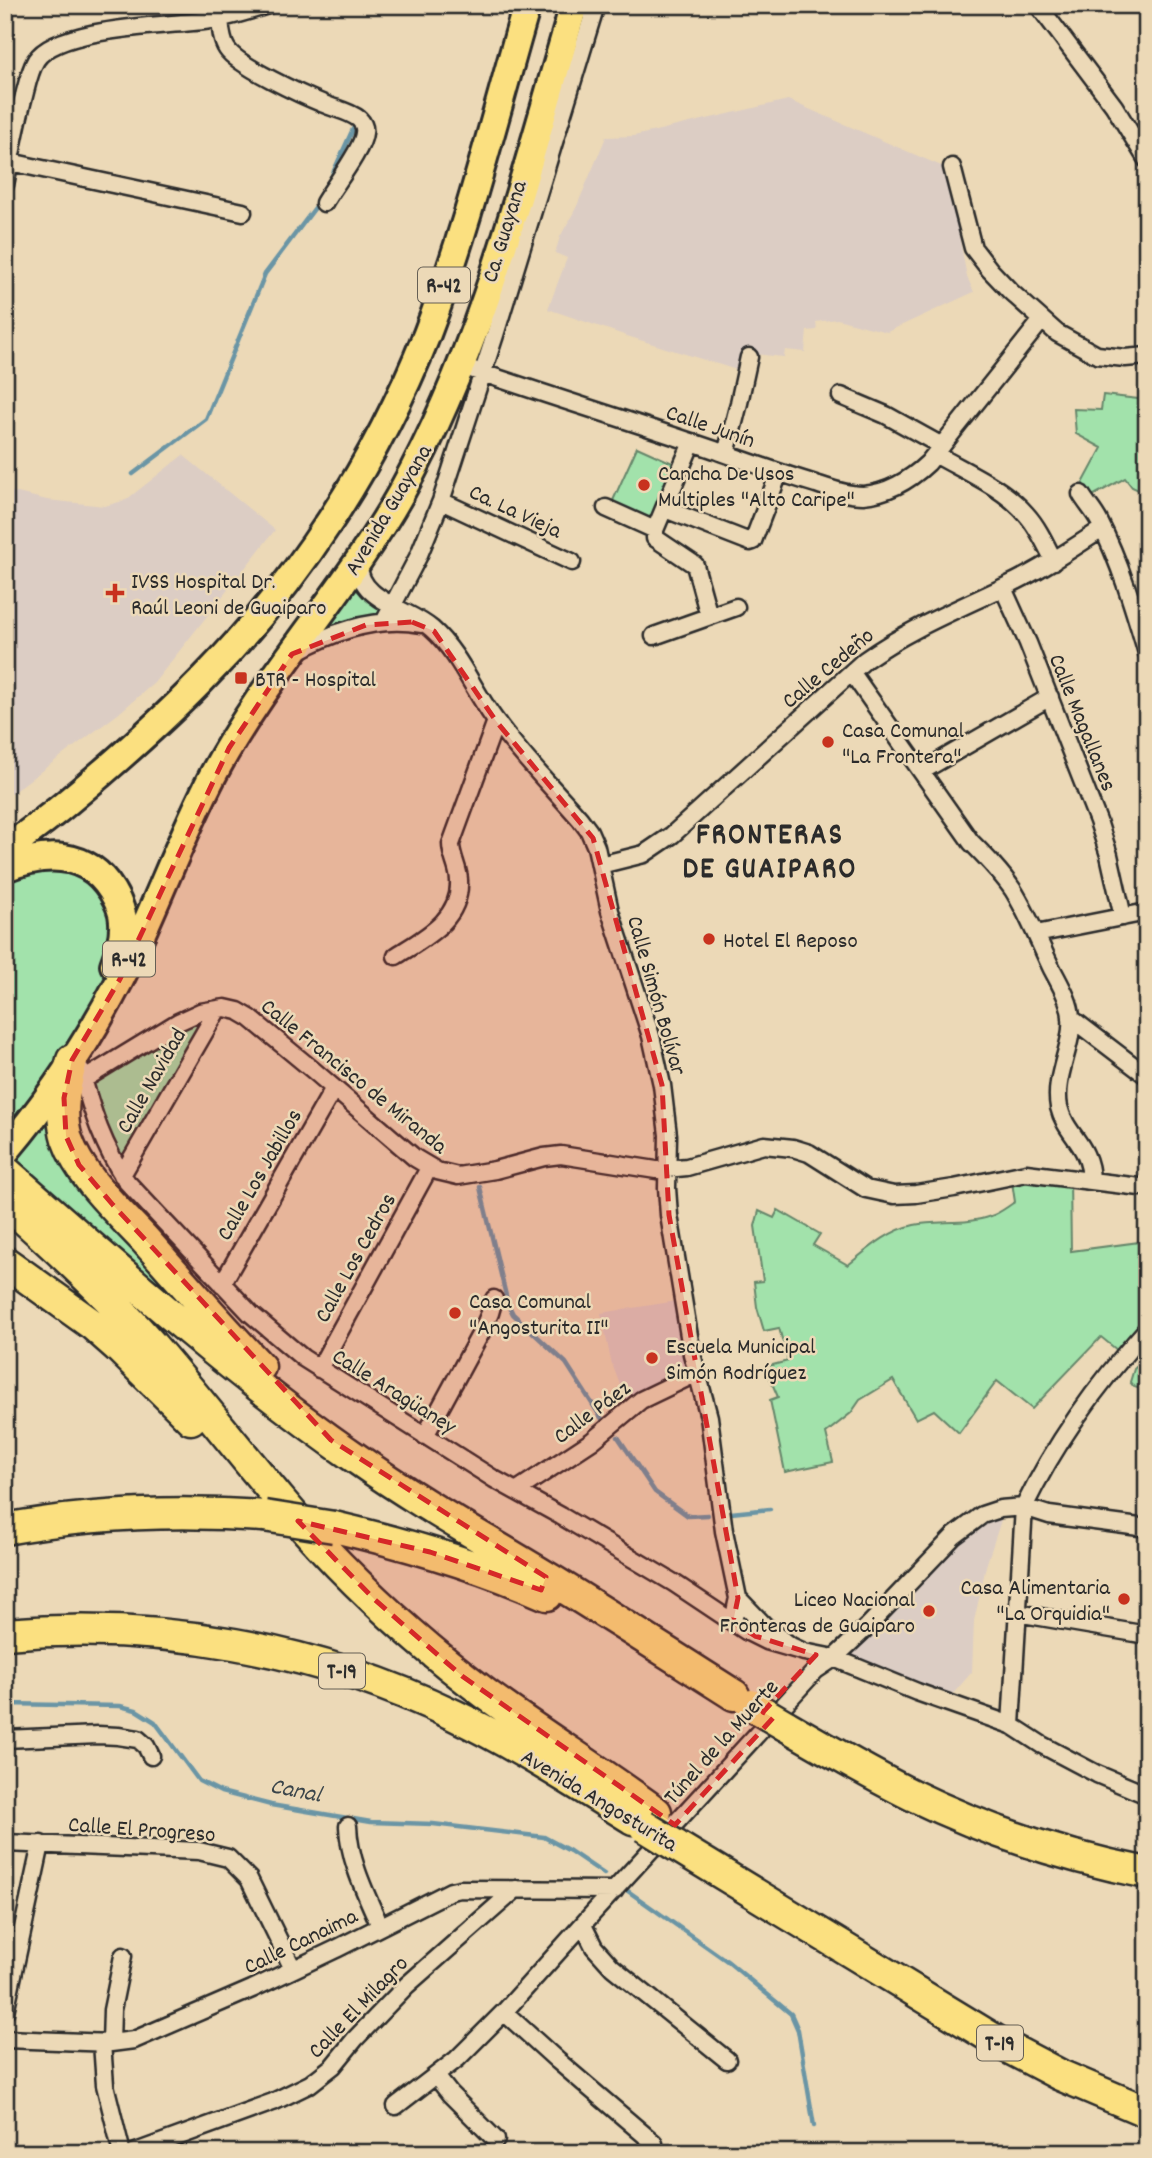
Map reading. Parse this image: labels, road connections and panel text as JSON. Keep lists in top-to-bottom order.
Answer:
{
  "streets": {
    "highway": ["T-19", "Avenida Angosturita"],
    "main road": ["R-42", "Avenida Guayana"],
    "street": [
      "Ca. Guayana",
      "Calle Junín",
      "Ca. La Vieja",
      "Calle Cedeño",
      "Calle Magallanes",
      "Calle Simón Bolívar",
      "Calle Francisco de Miranda",
      "Calle Navidad",
      "Calle Los Jabillos",
      "Calle Los Cedros",
      "Calle Aragüaney",
      "Calle Páez",
      "Túnel de la Muerte",
      "Calle El Progreso",
      "Calle Canaima",
      "Calle El Milagro"
    ]
  },
  "crossings": [
    ["Ca. Guayana", "Calle Junín"],
    ["Ca. Guayana", "Avenida Guayana"],
    ["Ca. Guayana", "Ca. La Vieja"],
    ["Ca. Guayana", "Calle Simón Bolívar"],
    ["Calle Junín", "Avenida Guayana"],
    ["Avenida Guayana", "Calle Simón Bolívar"],
    ["Avenida Guayana", "Calle Aragüaney"],
    ["Calle Cedeño", "Calle Magallanes"],
    ["Calle Cedeño", "Calle Simón Bolívar"],
    ["Calle Simón Bolívar", "Calle Francisco de Miranda"],
    ["Calle Simón Bolívar", "Calle Páez"],
    ["Calle Francisco de Miranda", "Calle Navidad"],
    ["Calle Francisco de Miranda", "Calle Los Jabillos"],
    ["Calle Francisco de Miranda", "Calle Los Cedros"],
    ["Calle Navidad", "Calle Aragüaney"],
    ["Calle Los Jabillos", "Calle Aragüaney"],
    ["Calle Los Cedros", "Calle Aragüaney"],
    ["Calle Aragüaney", "Calle Páez"],
    ["Calle Aragüaney", "Túnel de la Muerte"],
    ["T-19", "Avenida Angosturita"],
    ["Túnel de la Muerte", "Calle Canaima"],
    ["Calle El Progreso", "Calle Canaima"],
    ["Calle Canaima", "Calle El Milagro"]
  ],
  "districts": ["FRONTERAS DE GUAIPARO"],
  "water": ["Canal"],
  "places": {
    "other": [
      "Cancha De Usos Multiples \"Alto Caripe\"",
      "Casa Comunal \"La Frontera\"",
      "Hotel El Reposo",
      "Casa Comunal \"Angosturita II\"",
      "Escuela Municipal Simón Rodríguez",
      "Casa Alimentaria \"La Orquidia\"",
      "Liceo Nacional Fronteras de Guaiparo"
    ],
    "health": ["IVSS Hospital Dr. Raúl Leoni de Guaiparo"],
    "transit": ["BTR - Hospital"]
  }
}
